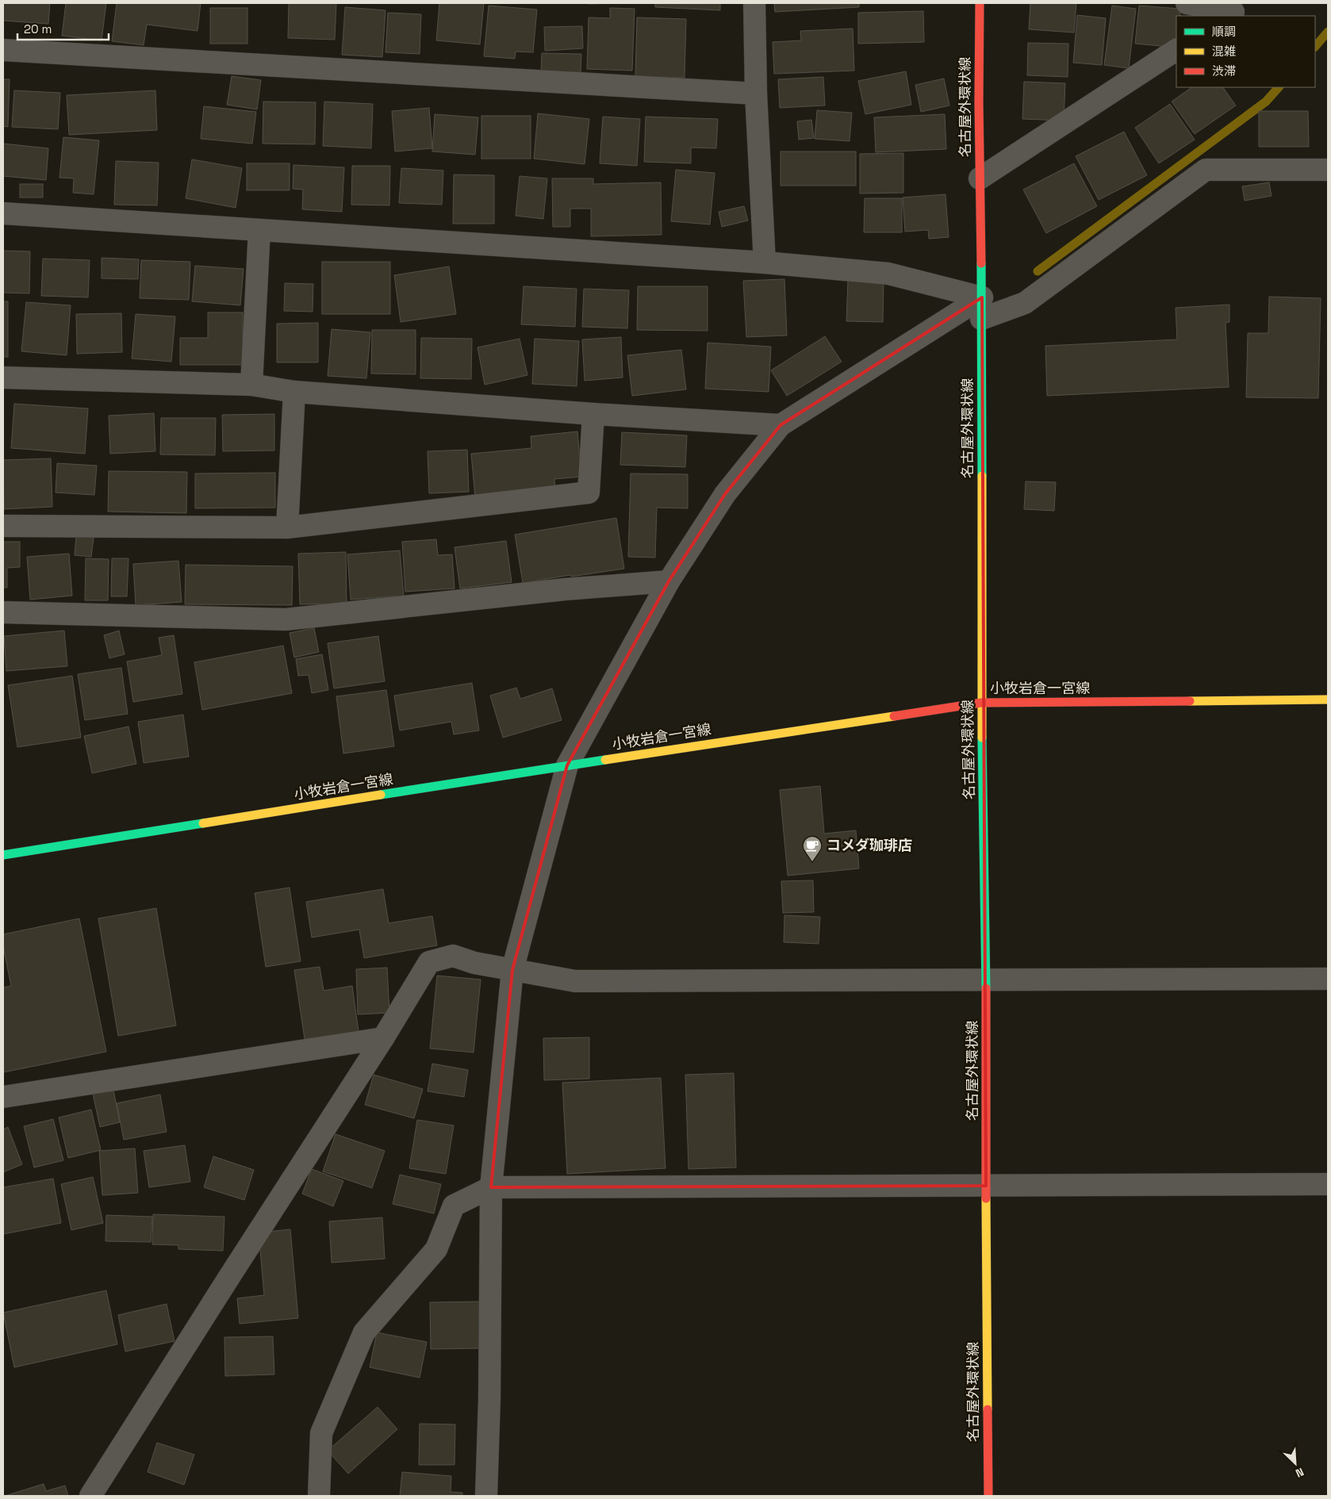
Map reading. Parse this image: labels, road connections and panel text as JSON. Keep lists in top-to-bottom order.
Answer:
{
  "streets": {
    "main road": ["名古屋外環状線", "小牧岩倉一宮線"]
  },
  "crossings": [
    ["名古屋外環状線", "小牧岩倉一宮線"]
  ],
  "places": {
    "cafe": ["コメダ珈琲店"]
  },
  "legend": ["順調", "混雑", "渋滞"],
  "scale_bar": "20 m",
  "north": "bottom right"
}
